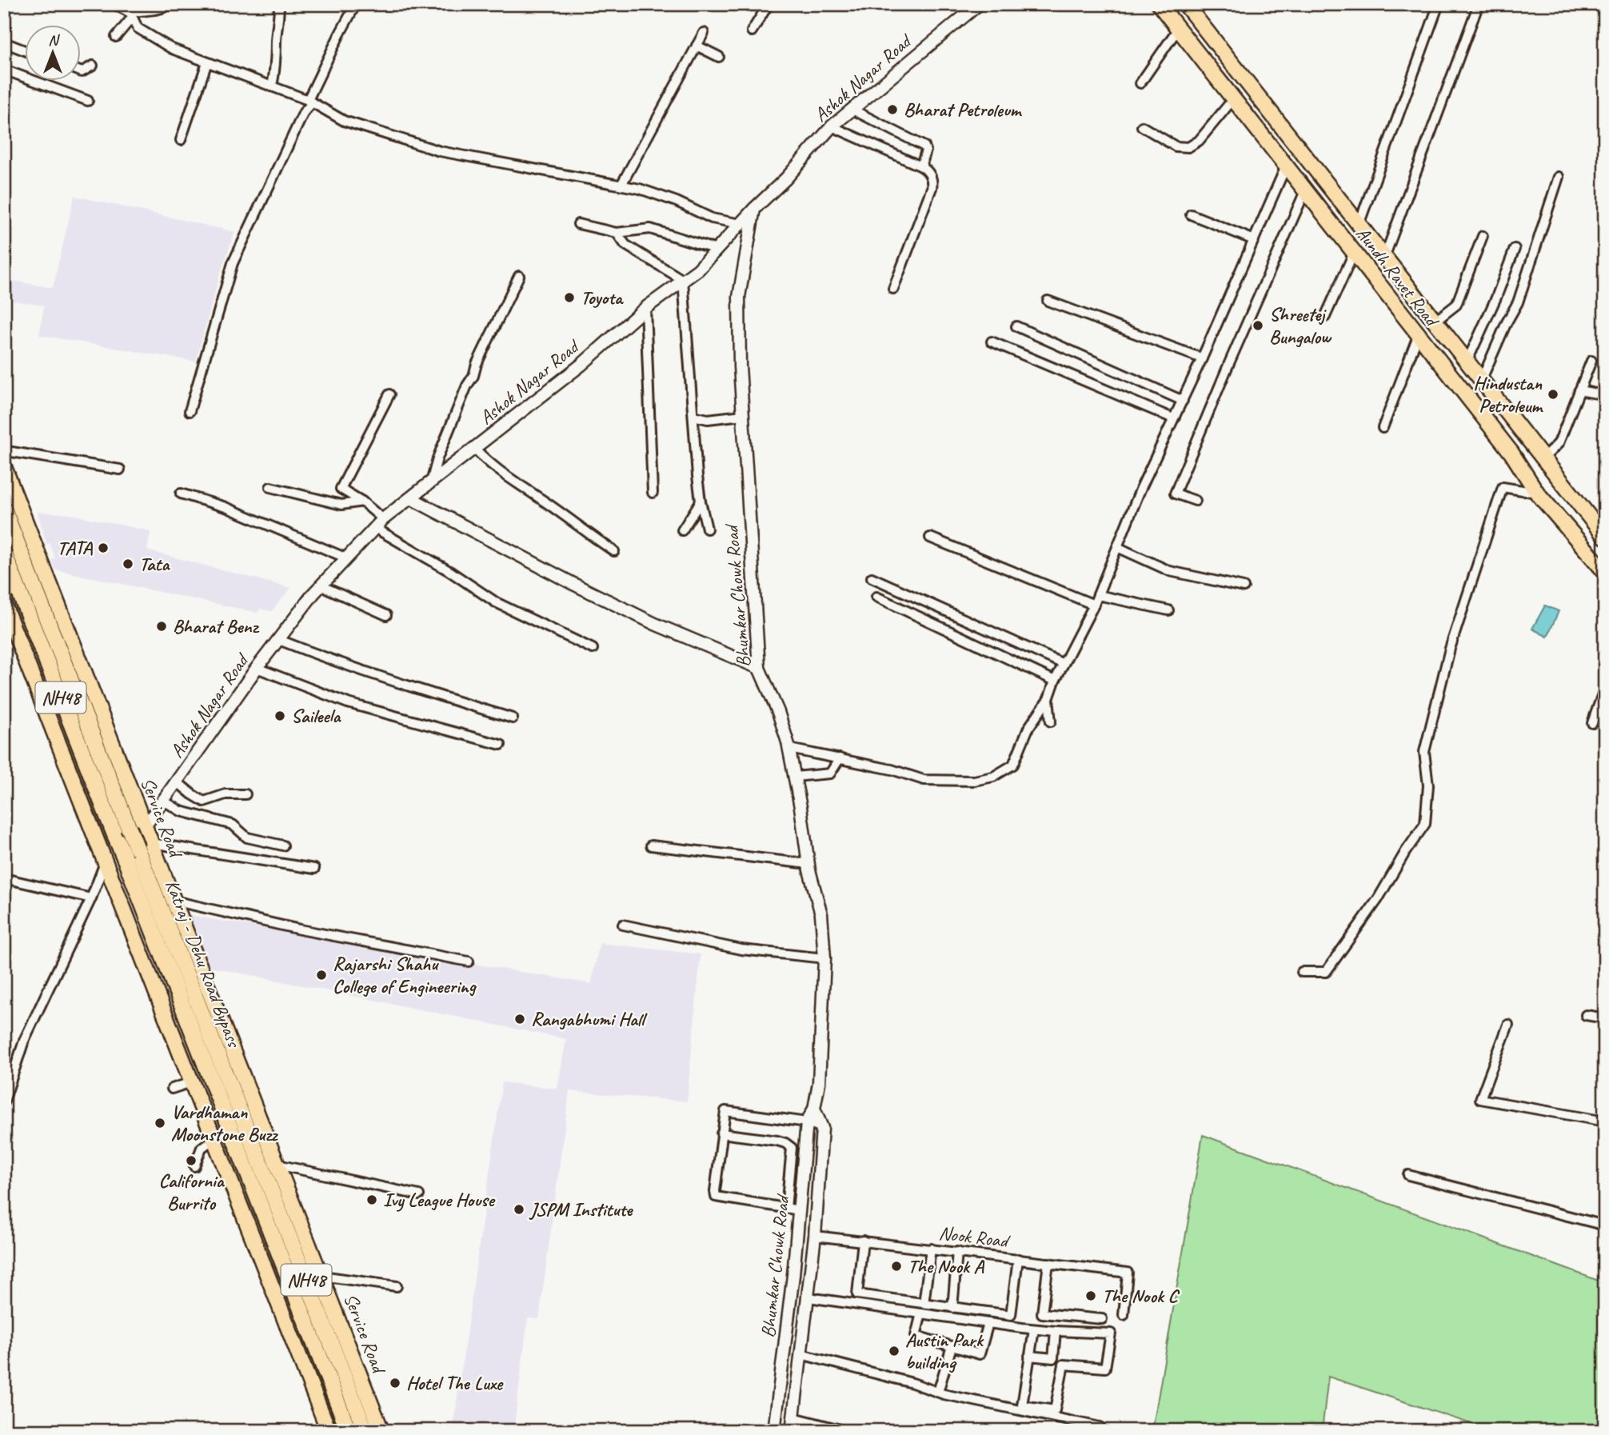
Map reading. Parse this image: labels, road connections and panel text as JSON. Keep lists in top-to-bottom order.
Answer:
{
  "streets": {
    "highway": ["NH48", "Katraj - Dehu Road Bypass"],
    "main road": ["Aundh Ravet Road", "Service Road"],
    "street": ["Ashok Nagar Road", "Bhumkar Chowk Road", "Nook Road"]
  },
  "crossings": [
    ["Ashok Nagar Road", "Bhumkar Chowk Road"],
    ["Ashok Nagar Road", "Service Road"],
    ["Bhumkar Chowk Road", "Nook Road"],
    ["Service Road", "Katraj - Dehu Road Bypass"]
  ],
  "places": [
    "Bharat Petroleum",
    "Toyota",
    "Shreetej Bungalow",
    "Hindustan Petroleum",
    "TATA",
    "Tata",
    "Bharat Benz",
    "Saileela",
    "Rajarshi Shahu College of Engineering",
    "Rangabhumi Hall",
    "Vardhaman Moonstone Buzz",
    "California Burrito",
    "Ivy League House",
    "JSPM Institute",
    "The Nook A",
    "The Nook C",
    "Austin Park building",
    "Hotel The Luxe"
  ],
  "north": "top"
}
